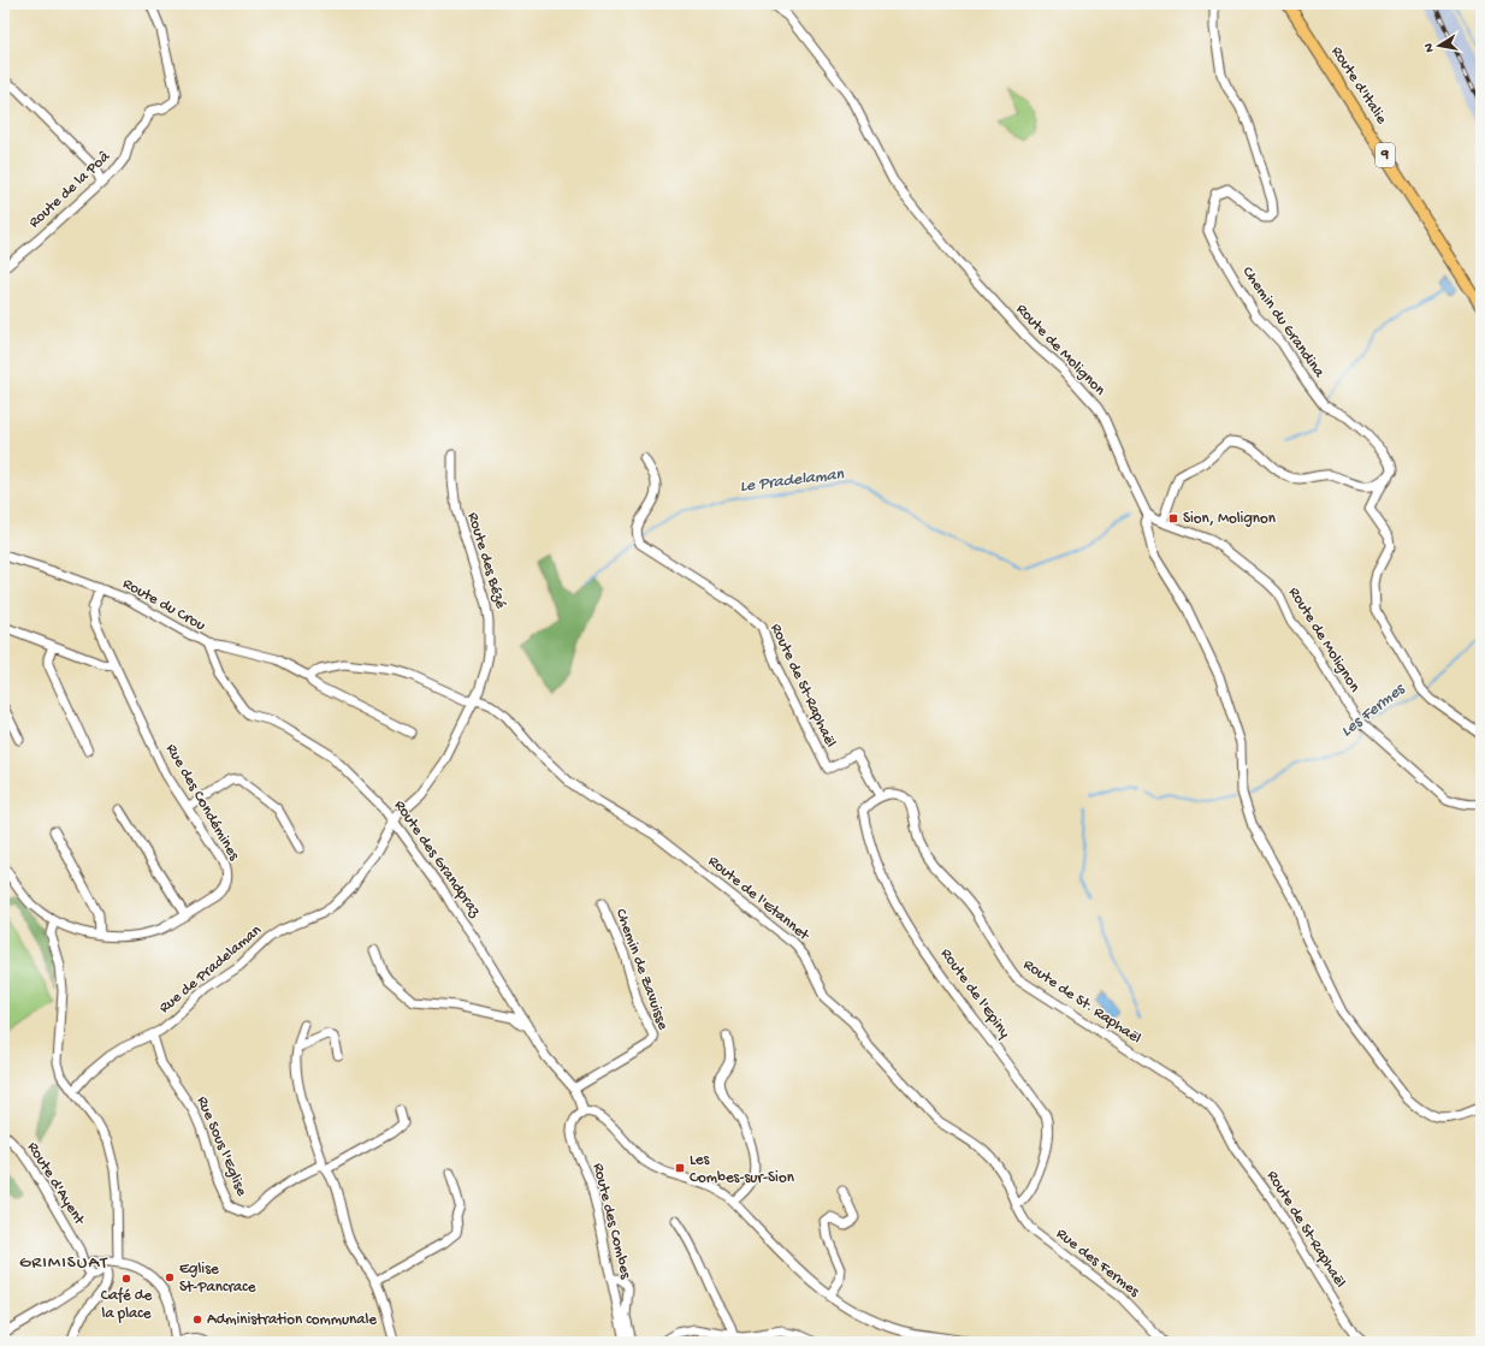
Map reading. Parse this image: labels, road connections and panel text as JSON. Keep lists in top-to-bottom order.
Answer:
{
  "streets": {
    "main road": ["Route d'Italie", "9"],
    "street": [
      "Route de la Poâ",
      "Chemin du Grandina",
      "Route de Molignon",
      "Route des Bézé",
      "Route du Crou",
      "Route de St-Raphaël",
      "Rue des Condémines",
      "Route des Grandpraz",
      "Route de l'Etannet",
      "Rue de Pradelaman",
      "Chemin de Zavuisse",
      "Route de l'Epiny",
      "Route de St. Raphaël",
      "Rue Sous l'Eglise",
      "Route d'Ayent",
      "Route des Combes",
      "Rue des Fermes"
    ]
  },
  "crossings": [
    ["Route des Bézé", "Route des Grandpraz"],
    ["Route des Bézé", "Route de l'Etannet"],
    ["Route des Bézé", "Rue de Pradelaman"],
    ["Route du Crou", "Rue des Condémines"],
    ["Route du Crou", "Route des Grandpraz"],
    ["Route de St-Raphaël", "Route de l'Epiny"],
    ["Route de St-Raphaël", "Route de St. Raphaël"],
    ["Route des Grandpraz", "Rue de Pradelaman"],
    ["Route des Grandpraz", "Chemin de Zavuisse"],
    ["Route des Grandpraz", "Route des Combes"],
    ["Route de l'Etannet", "Route de l'Epiny"],
    ["Route de l'Etannet", "Rue des Fermes"],
    ["Rue de Pradelaman", "Rue Sous l'Eglise"],
    ["Route de l'Epiny", "Route de St. Raphaël"],
    ["Route de l'Epiny", "Rue des Fermes"]
  ],
  "districts": ["GRIMISUAT"],
  "water": ["Le Pradelaman", "Les Fermes"],
  "places": {
    "transit": ["Sion, Molignon", "Les Combes-sur-Sion"],
    "other": ["Eglise St-Pancrace", "Café de la place", "Administration communale"]
  },
  "north": "left"
}
